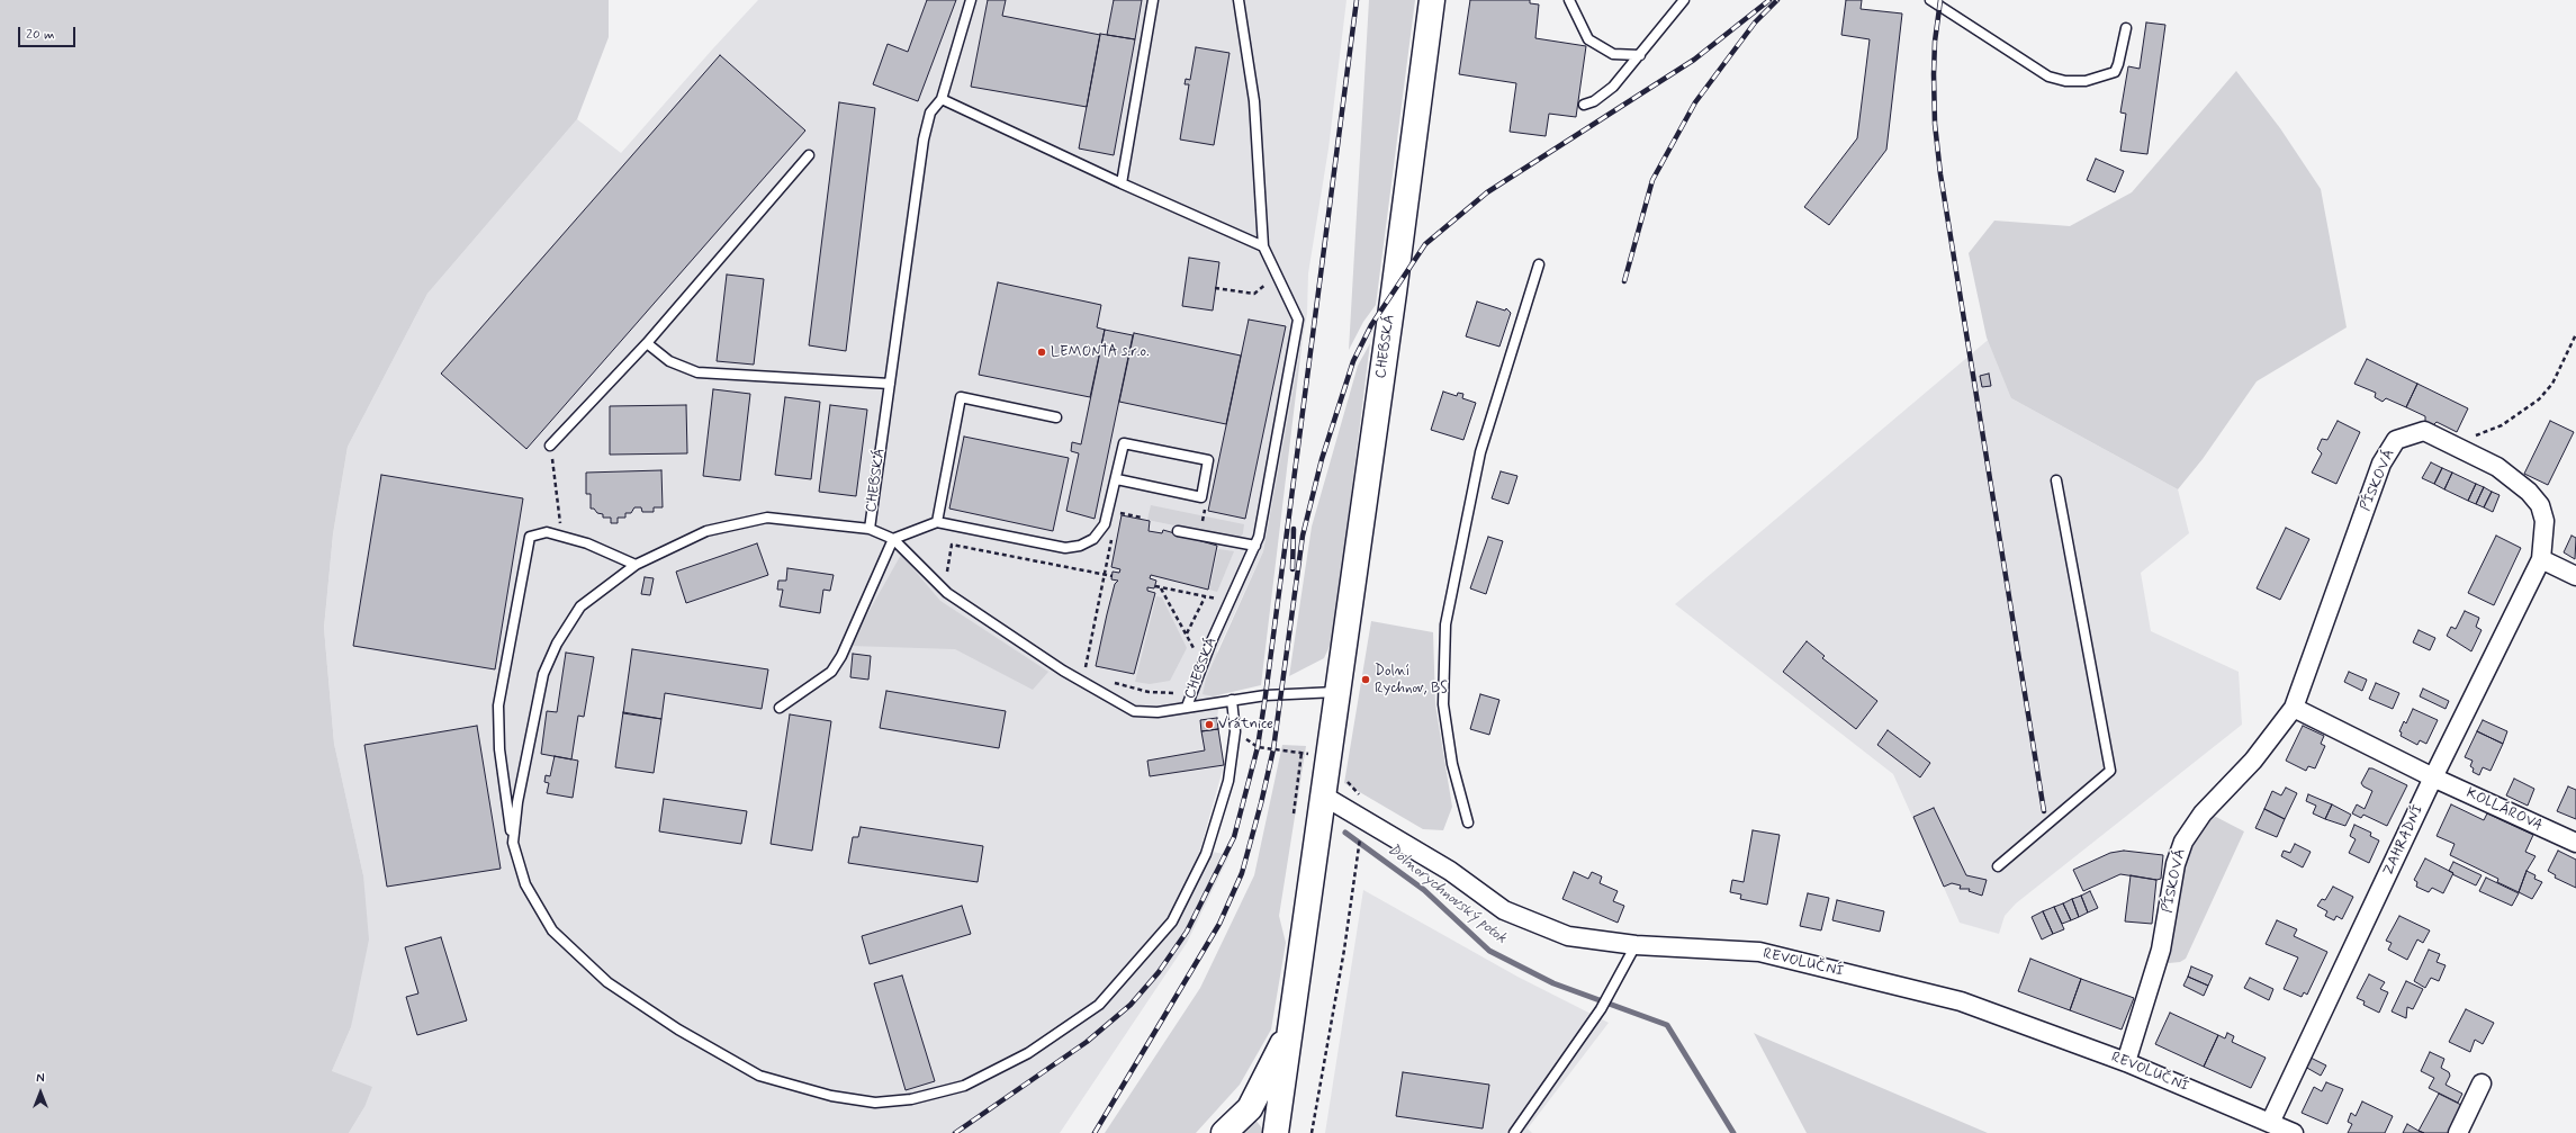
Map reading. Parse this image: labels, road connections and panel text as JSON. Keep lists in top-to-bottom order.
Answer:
{
  "streets": {
    "street": [
      "CHEBSKÁ",
      "PÍSKOVÁ",
      "KOLLÁROVA",
      "ZAHRADNÍ",
      "REVOLUČNÍ"
    ]
  },
  "crossings": [
    ["CHEBSKÁ", "REVOLUČNÍ"],
    ["PÍSKOVÁ", "ZAHRADNÍ"],
    ["PÍSKOVÁ", "REVOLUČNÍ"],
    ["KOLLÁROVA", "ZAHRADNÍ"],
    ["ZAHRADNÍ", "REVOLUČNÍ"]
  ],
  "water": ["Dolnorychnovský potok"],
  "places": ["LEMONTA s.r.o.", "Dolní Rychnov, BS", "Vrátnice"],
  "scale_bar": "20 m",
  "north": "top"
}
